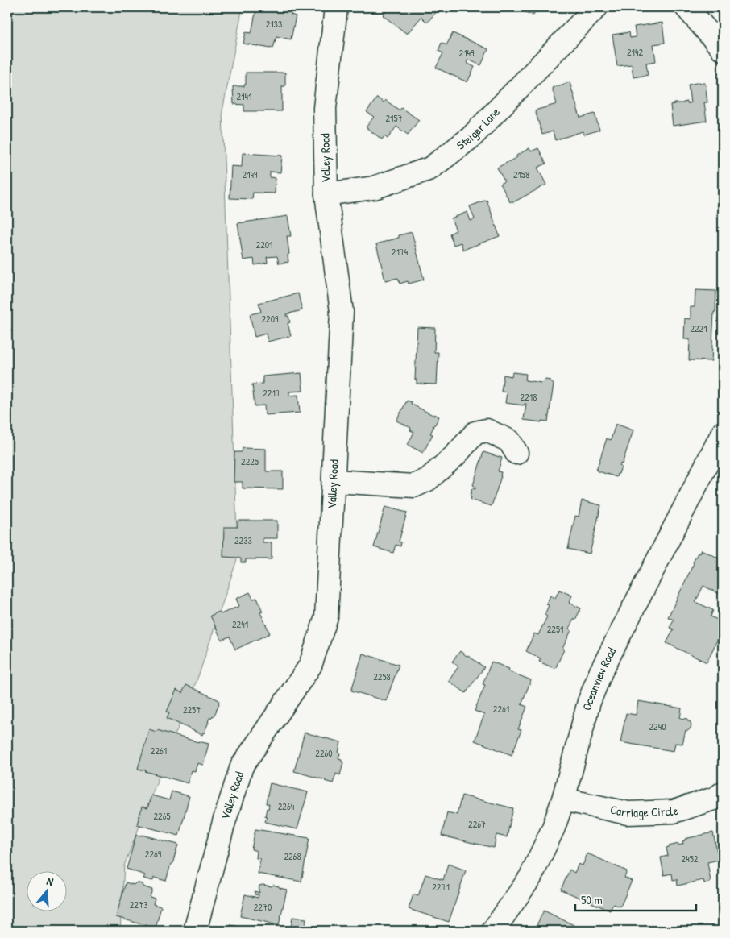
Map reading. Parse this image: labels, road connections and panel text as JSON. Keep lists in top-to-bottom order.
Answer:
{
  "streets": {
    "street": [
      "Steiger Lane",
      "Valley Road",
      "Oceanview Road",
      "Carriage Circle"
    ]
  },
  "crossings": [
    ["Steiger Lane", "Valley Road"],
    ["Oceanview Road", "Carriage Circle"]
  ],
  "house_numbers": [
    "2133",
    "2142",
    "2149",
    "2141",
    "2157",
    "2149",
    "2158",
    "2201",
    "2174",
    "2209",
    "2221",
    "2217",
    "2218",
    "2225",
    "2233",
    "2241",
    "2251",
    "2258",
    "2261",
    "2257",
    "2240",
    "2261",
    "2260",
    "2264",
    "2265",
    "2267",
    "2269",
    "2268",
    "2452",
    "2271",
    "2273",
    "2270"
  ],
  "scale_bar": "50 m",
  "north": "top"
}
